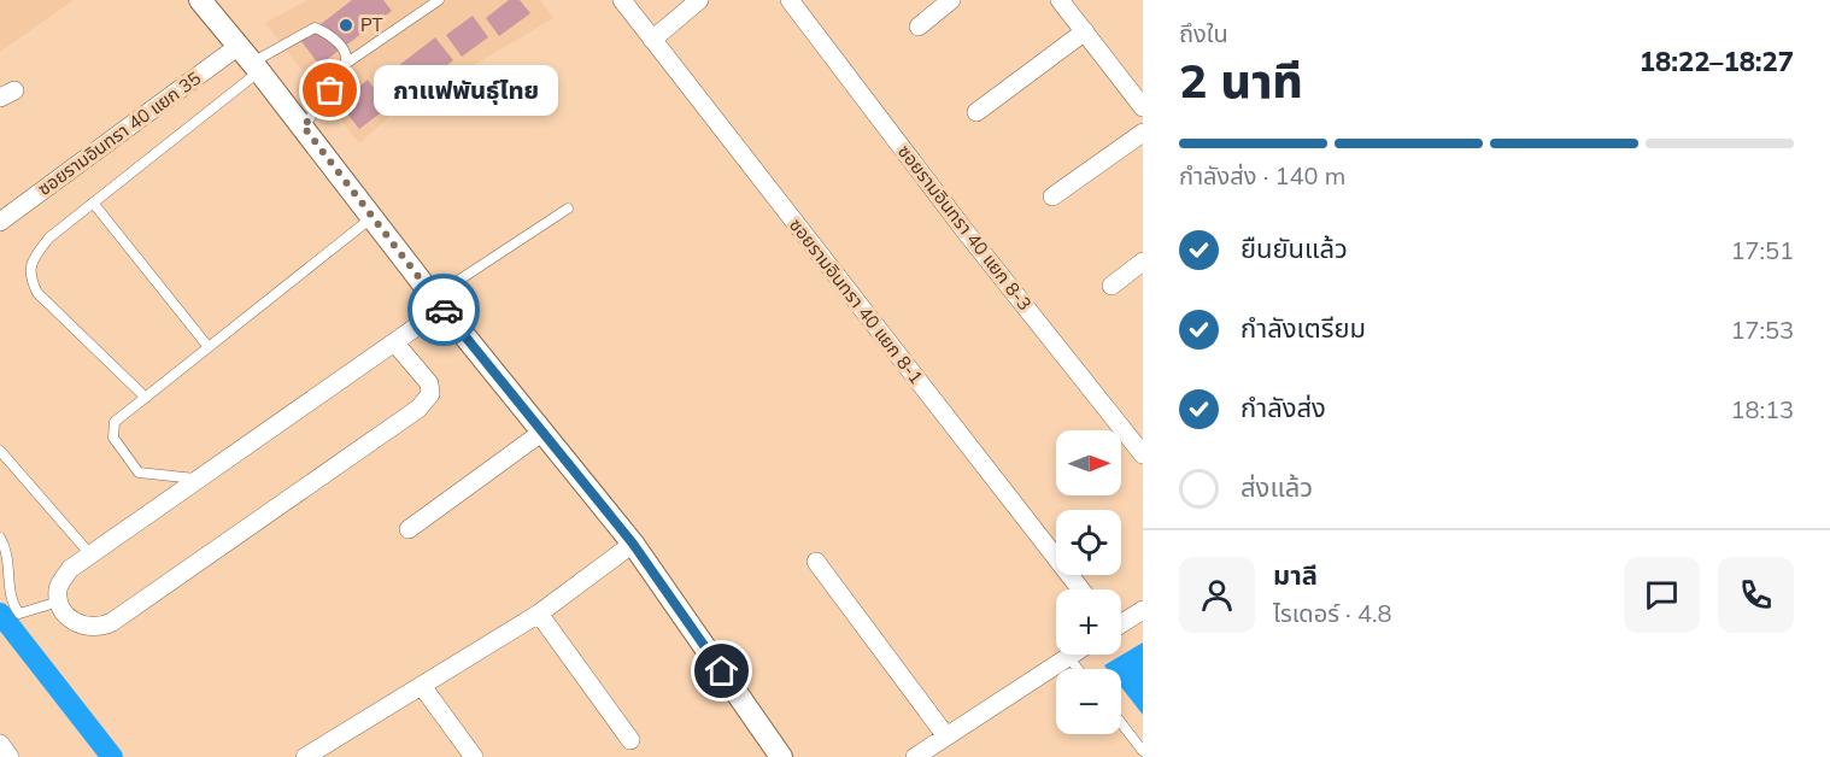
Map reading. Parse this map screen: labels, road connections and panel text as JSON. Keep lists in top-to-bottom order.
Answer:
{
  "streets": {
    "street": ["ซอยรามอินทรา 40 แยก 35", "ซอยรามอินทรา 40 แยก 8-3", "ซอยรามอินทรา 40 แยก 8-1"]
  },
  "places": ["PT", "กาแฟพันธุ์ไทย"],
  "north": "right",
  "page": {
    "heading": ["2 นาที", "ถึงใน", "18:22–18:27"],
    "panel": ["มาลี", "ไรเดอร์ · 4.8"],
    "bubble": "กาแฟพันธุ์ไทย",
    "bar": "กำลังส่ง · 140 m",
    "list": [
      ["ยืนยันแล้ว", "17:51"],
      ["กำลังเตรียม", "17:53"],
      ["กำลังส่ง", "18:13"],
      "ส่งแล้ว"
    ],
    "map_buttons": ["+", "−"]
  }
}
